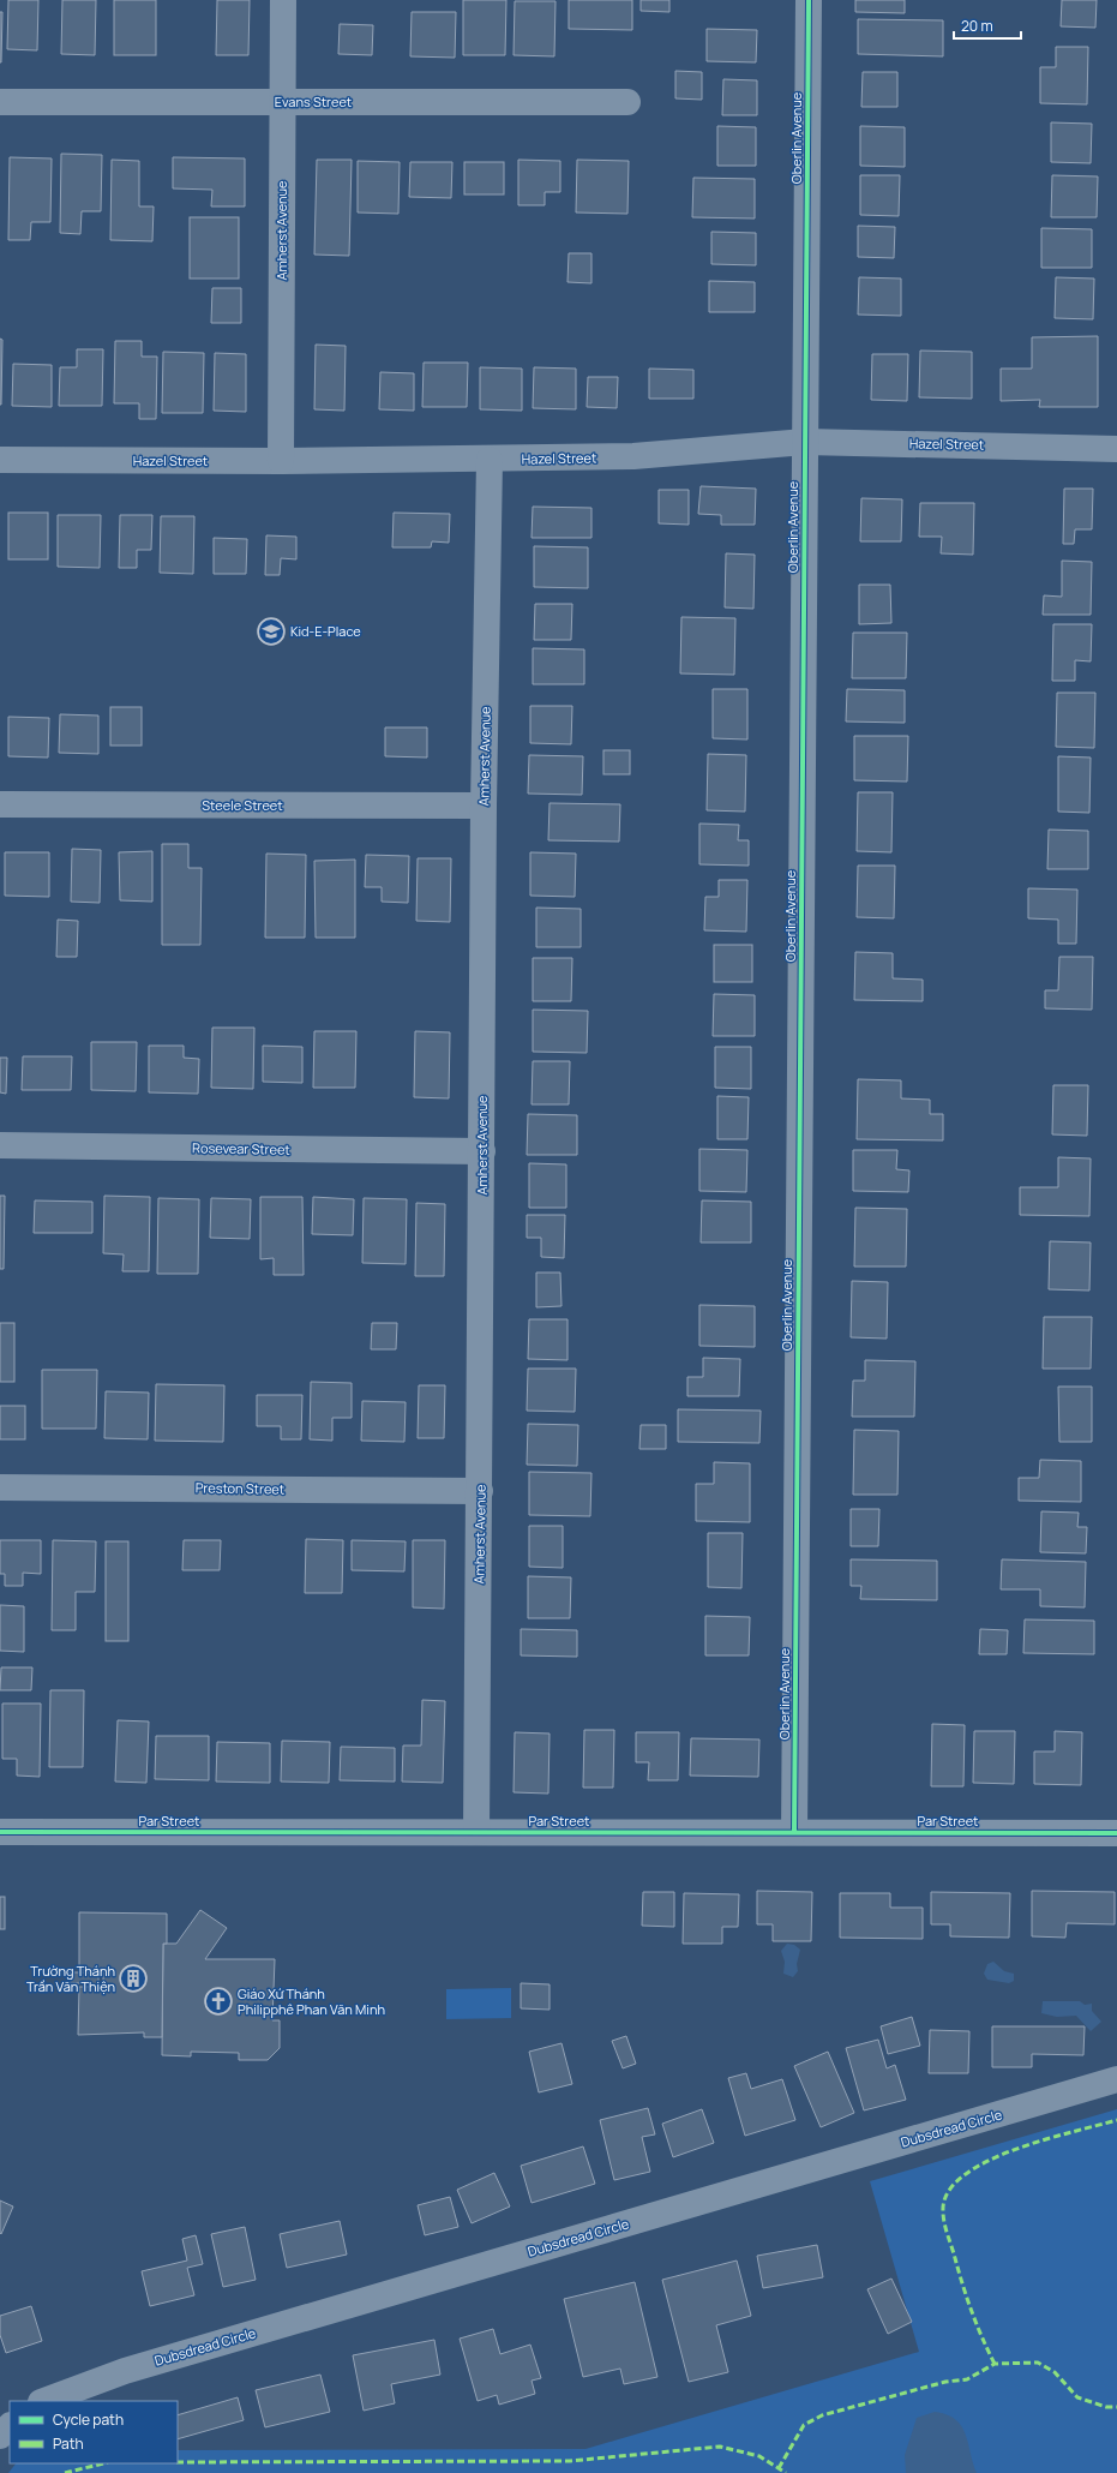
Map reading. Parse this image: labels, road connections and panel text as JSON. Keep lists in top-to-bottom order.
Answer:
{
  "streets": {
    "street": [
      "Evans Street",
      "Oberlin Avenue",
      "Amherst Avenue",
      "Hazel Street",
      "Steele Street",
      "Rosevear Street",
      "Preston Street",
      "Par Street",
      "Dubsdread Circle"
    ]
  },
  "crossings": [
    ["Evans Street", "Amherst Avenue"],
    ["Oberlin Avenue", "Hazel Street"],
    ["Oberlin Avenue", "Par Street"],
    ["Amherst Avenue", "Hazel Street"],
    ["Amherst Avenue", "Steele Street"],
    ["Amherst Avenue", "Rosevear Street"],
    ["Amherst Avenue", "Preston Street"],
    ["Amherst Avenue", "Par Street"]
  ],
  "places": {
    "school or university": ["Kid-E-Place"],
    "building": ["Trường Thánh Trần Văn Thiện"],
    "church": ["Giáo Xứ Thánh Philipphê Phan Văn Minh"]
  },
  "legend": ["Cycle path", "Path"],
  "scale_bar": "20 m"
}
